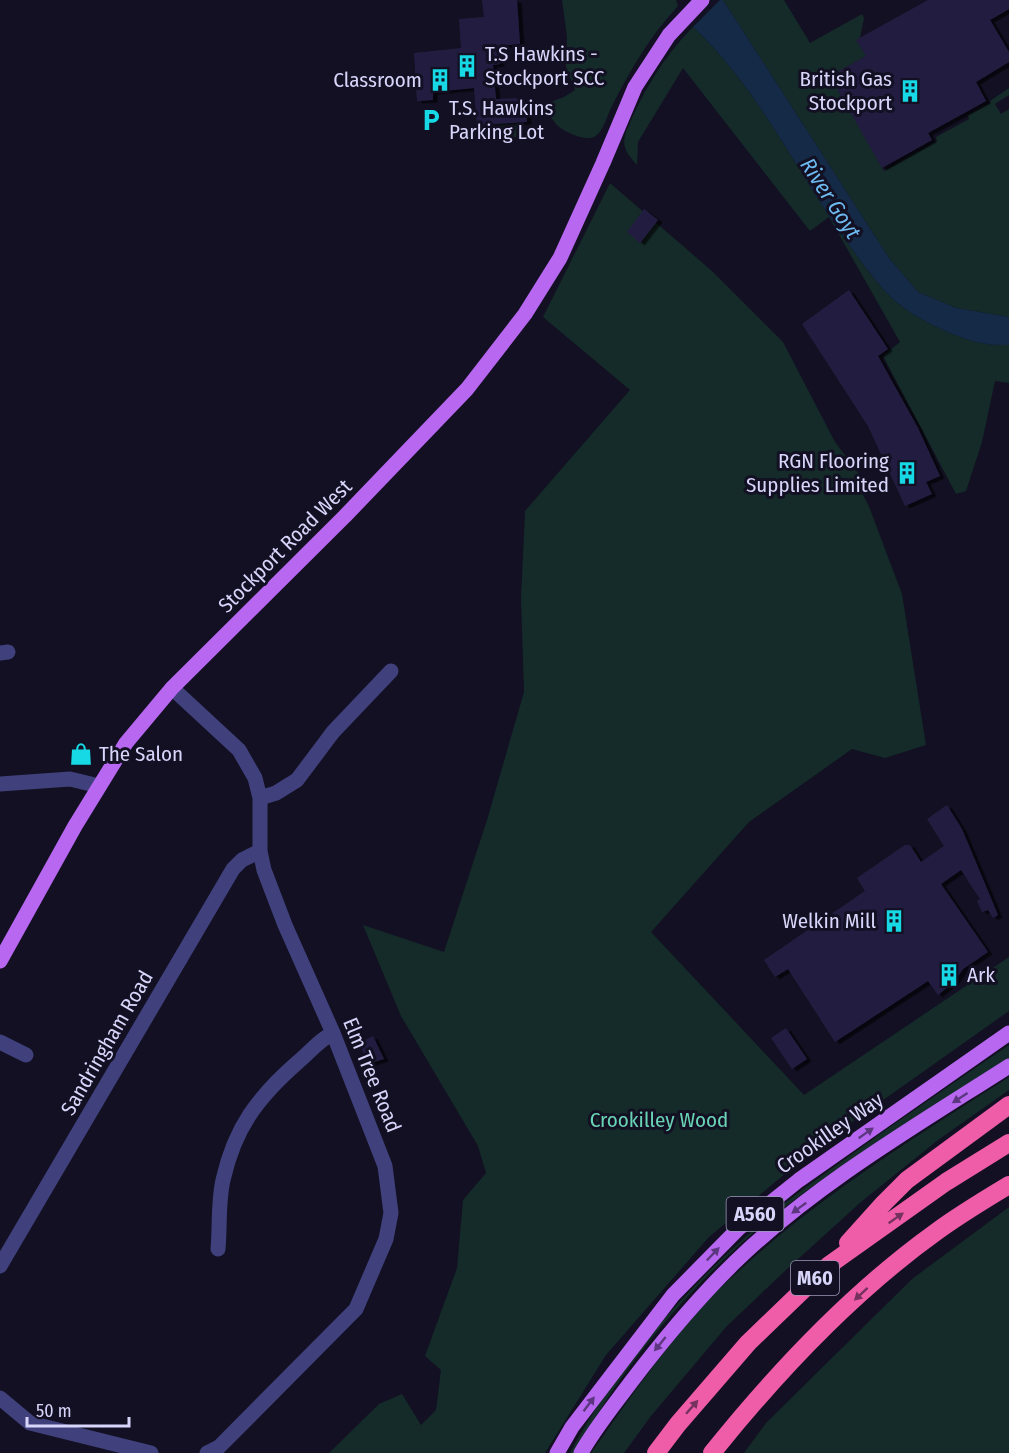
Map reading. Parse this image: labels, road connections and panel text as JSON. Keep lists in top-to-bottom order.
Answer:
{
  "streets": {
    "highway": ["M60"],
    "main road": ["Stockport Road West", "Crookilley Way", "A560"],
    "street": ["Sandringham Road", "Elm Tree Road"]
  },
  "crossings": [
    ["Stockport Road West", "Elm Tree Road"],
    ["Sandringham Road", "Elm Tree Road"]
  ],
  "water": ["River Goyt"],
  "parks": ["Crookilley Wood"],
  "places": {
    "building": [
      "T.S Hawkins - Stockport SCC",
      "Classroom",
      "British Gas Stockport",
      "RGN Flooring Supplies Limited",
      "Welkin Mill",
      "Ark"
    ],
    "parking": ["T.S. Hawkins Parking Lot"],
    "shop": ["The Salon"]
  },
  "scale_bar": "50 m"
}
